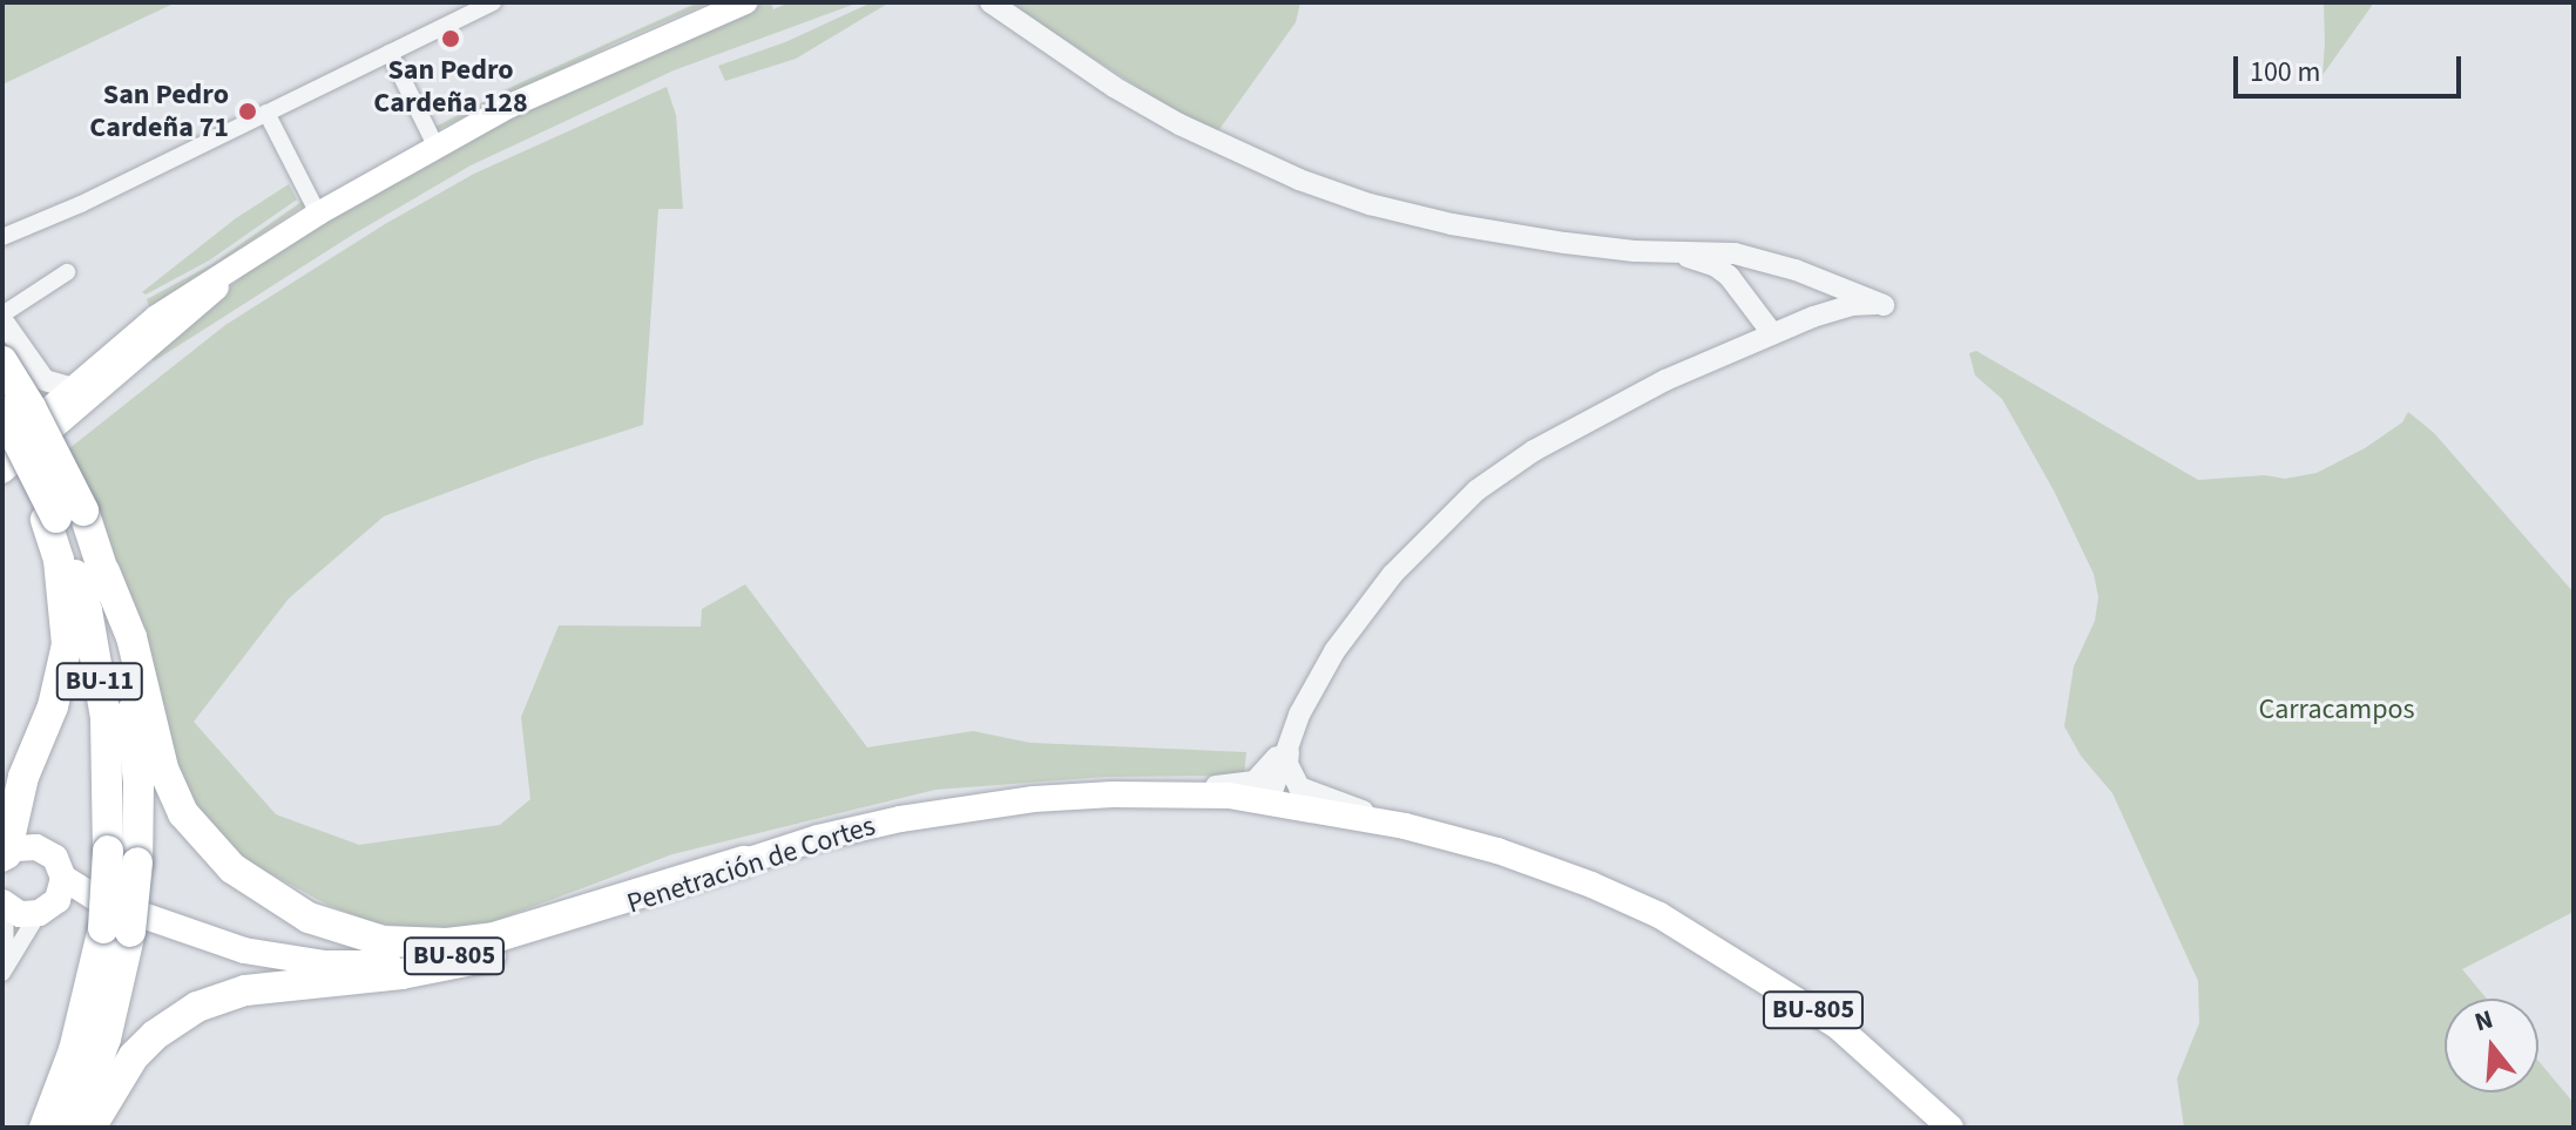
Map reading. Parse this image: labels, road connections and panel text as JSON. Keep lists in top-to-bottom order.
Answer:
{
  "streets": {
    "highway": ["BU-11"],
    "main road": ["Penetración de Cortes", "BU-805"]
  },
  "crossings": [
    ["BU-11", "Penetración de Cortes"],
    ["Penetración de Cortes", "BU-805"]
  ],
  "parks": ["Carracampos"],
  "places": ["San Pedro Cardeña 128", "San Pedro Cardeña 71"],
  "scale_bar": "100 m",
  "north": "top"
}
